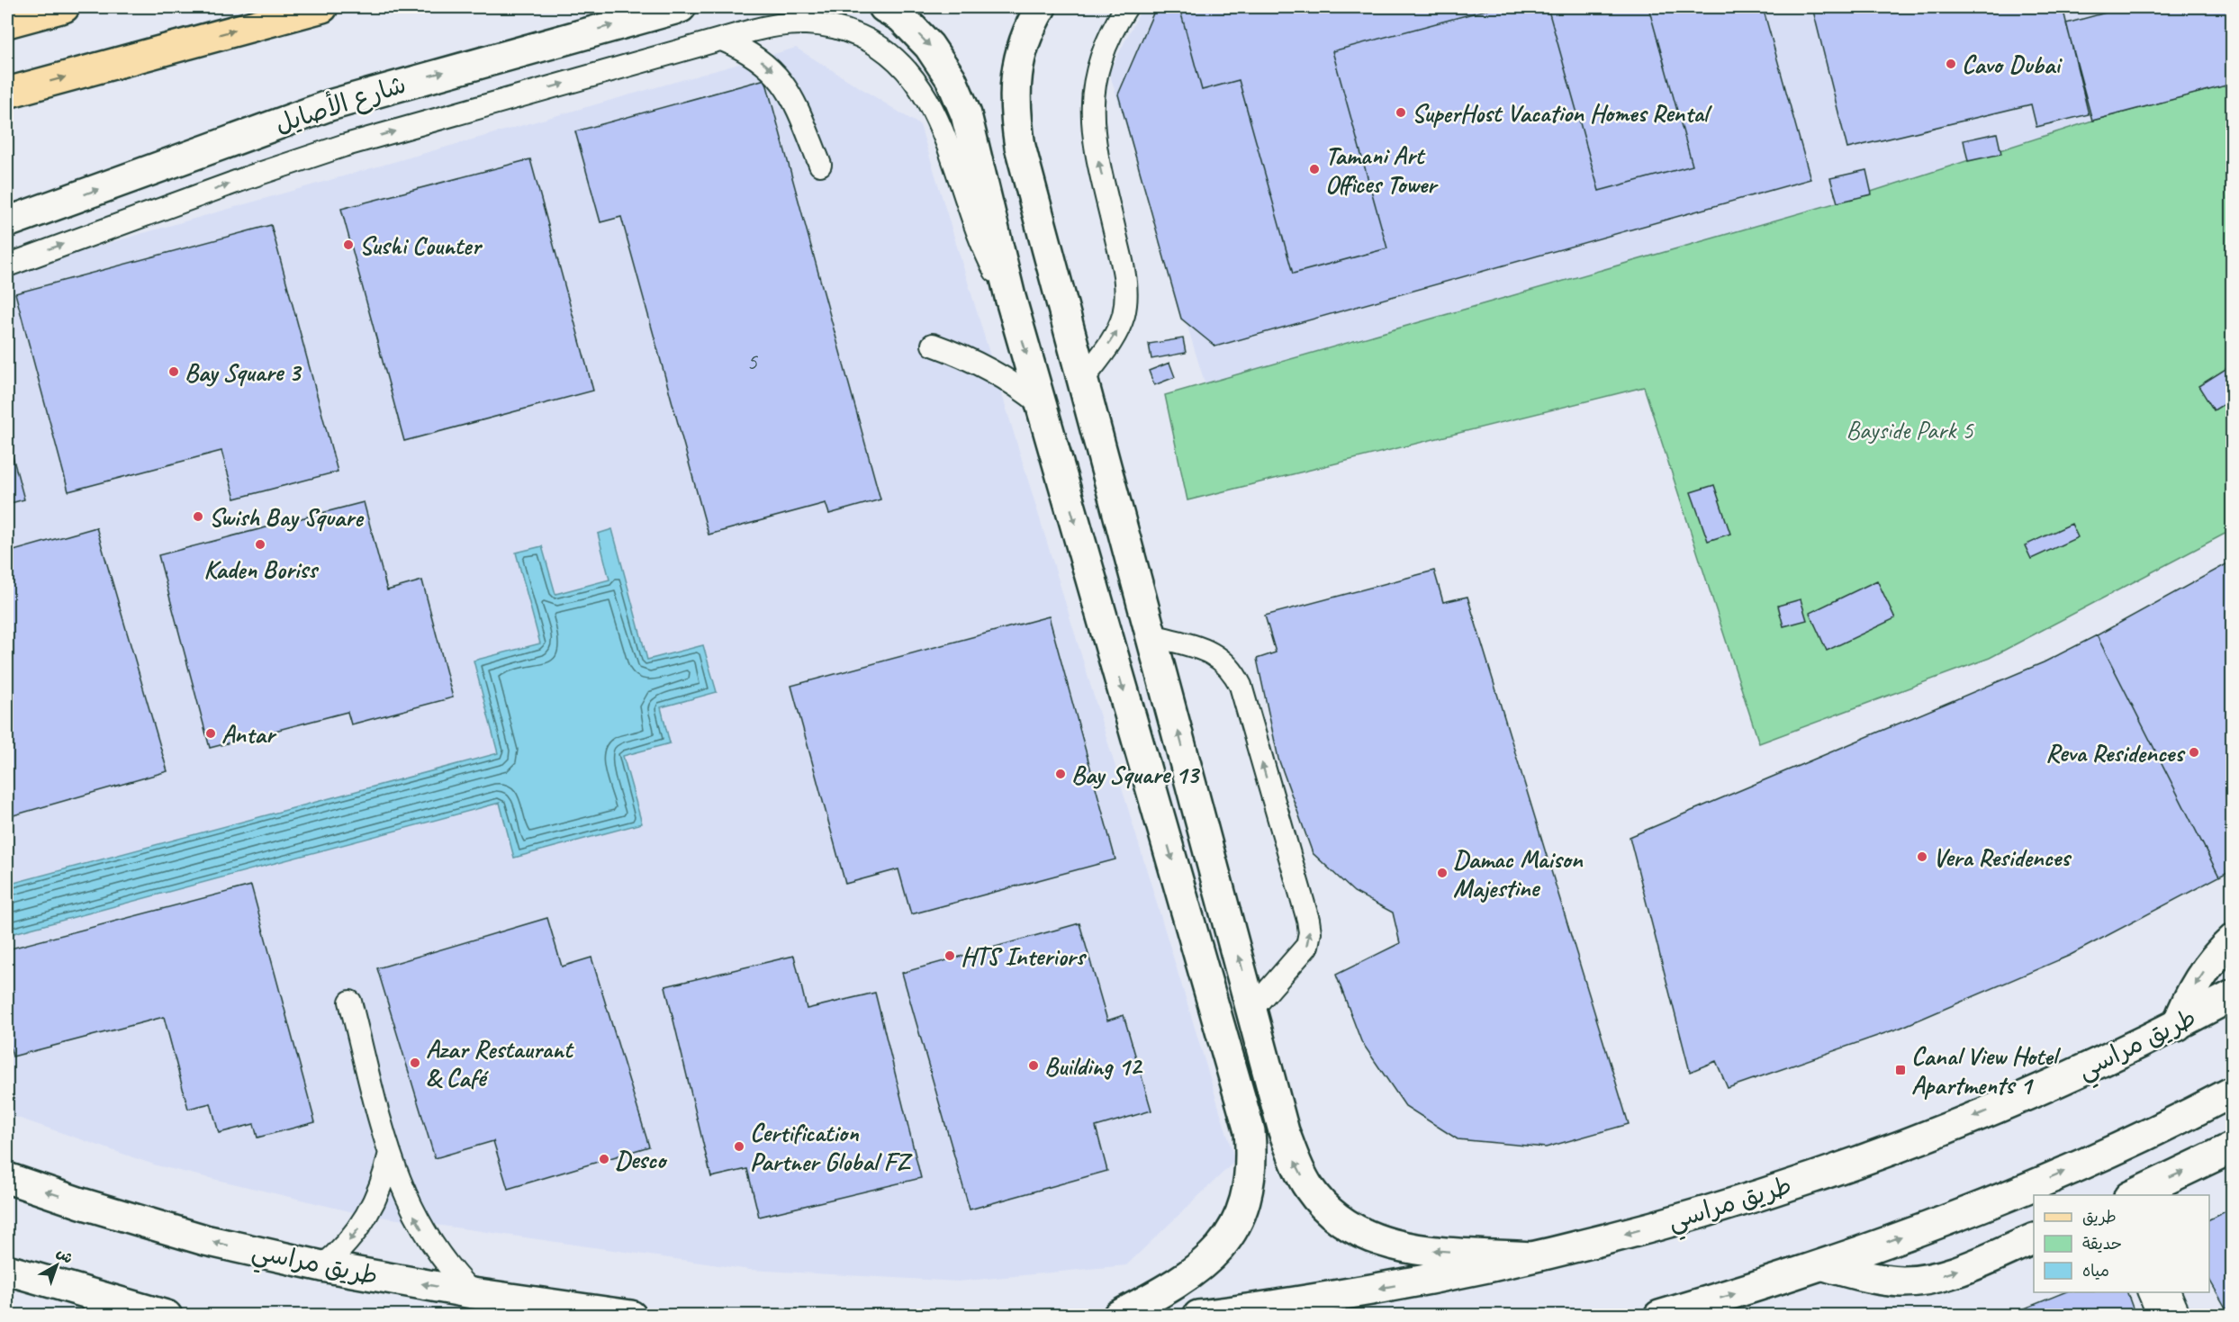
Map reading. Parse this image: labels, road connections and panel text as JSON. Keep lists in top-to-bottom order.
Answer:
{
  "streets": {
    "street": ["شارع الأصايل", "طريق مراسي"]
  },
  "one_way": ["شارع الأصايل"],
  "parks": ["Bayside Park 5"],
  "places": {
    "other": [
      "Cavo Dubai",
      "SuperHost Vacation Homes Rental",
      "Tamani Art Offices Tower",
      "Sushi Counter",
      "Bay Square 3",
      "Swish Bay Square",
      "Kaden Boriss",
      "Antar",
      "Reva Residences",
      "Bay Square 13",
      "Vera Residences",
      "Damac Maison Majestine",
      "HTS Interiors",
      "Azar Restaurant & Café",
      "Building 12",
      "Certification Partner Global FZ",
      "Desco"
    ],
    "transit": ["Canal View Hotel Apartments 1"]
  },
  "house_numbers": ["5"],
  "legend": ["طريق", "حديقة", "مياه"],
  "north": "top right"
}
